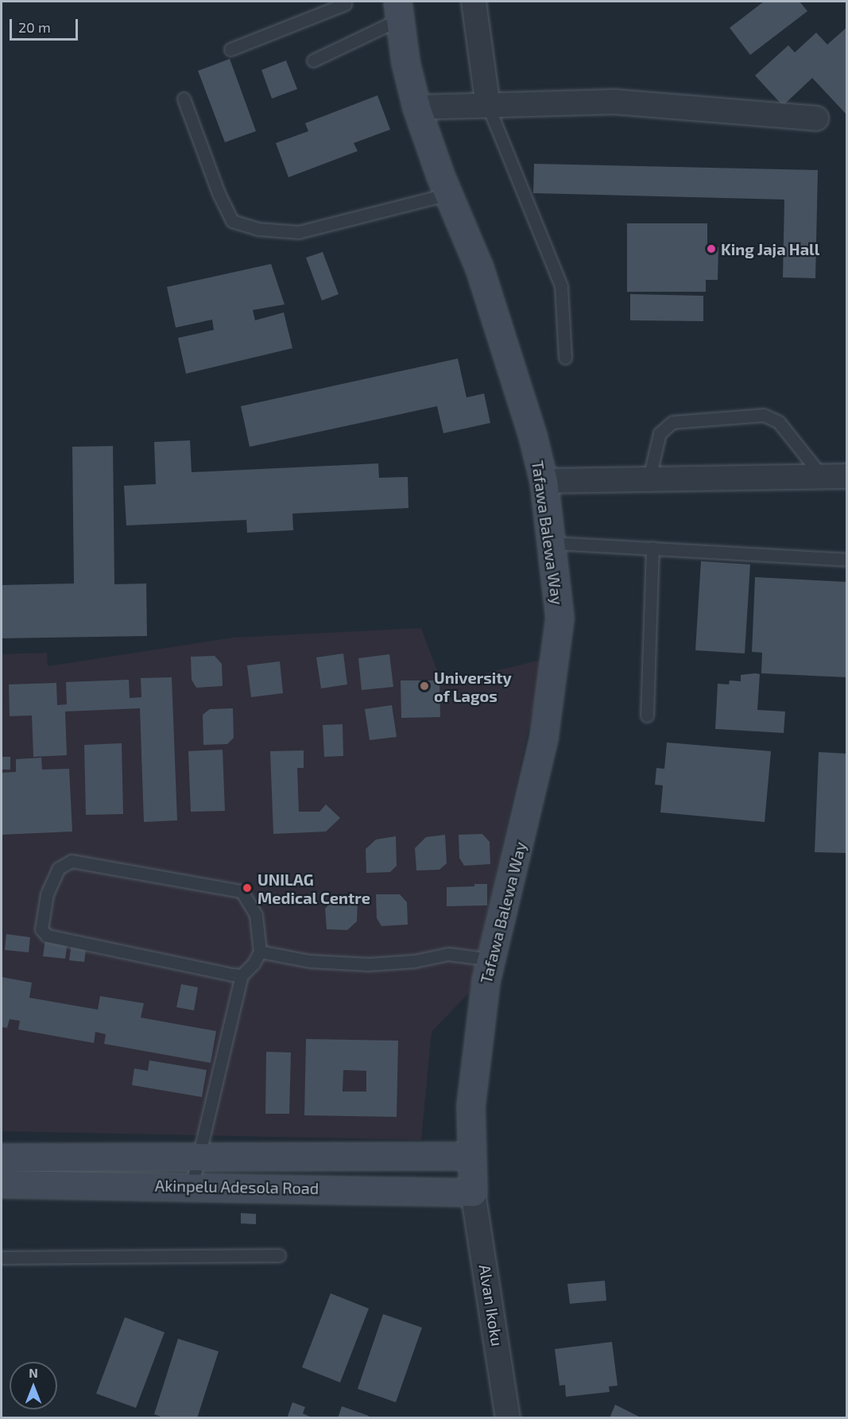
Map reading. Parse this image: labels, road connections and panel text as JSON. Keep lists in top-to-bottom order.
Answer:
{
  "streets": {
    "street": ["Tafawa Balewa Way", "Akinpelu Adesola Road", "Alvan Ikoku"]
  },
  "crossings": [
    ["Tafawa Balewa Way", "Akinpelu Adesola Road"],
    ["Tafawa Balewa Way", "Alvan Ikoku"],
    ["Akinpelu Adesola Road", "Alvan Ikoku"]
  ],
  "places": ["King Jaja Hall", "University of Lagos", "UNILAG Medical Centre"],
  "scale_bar": "20 m",
  "north": "top"
}
